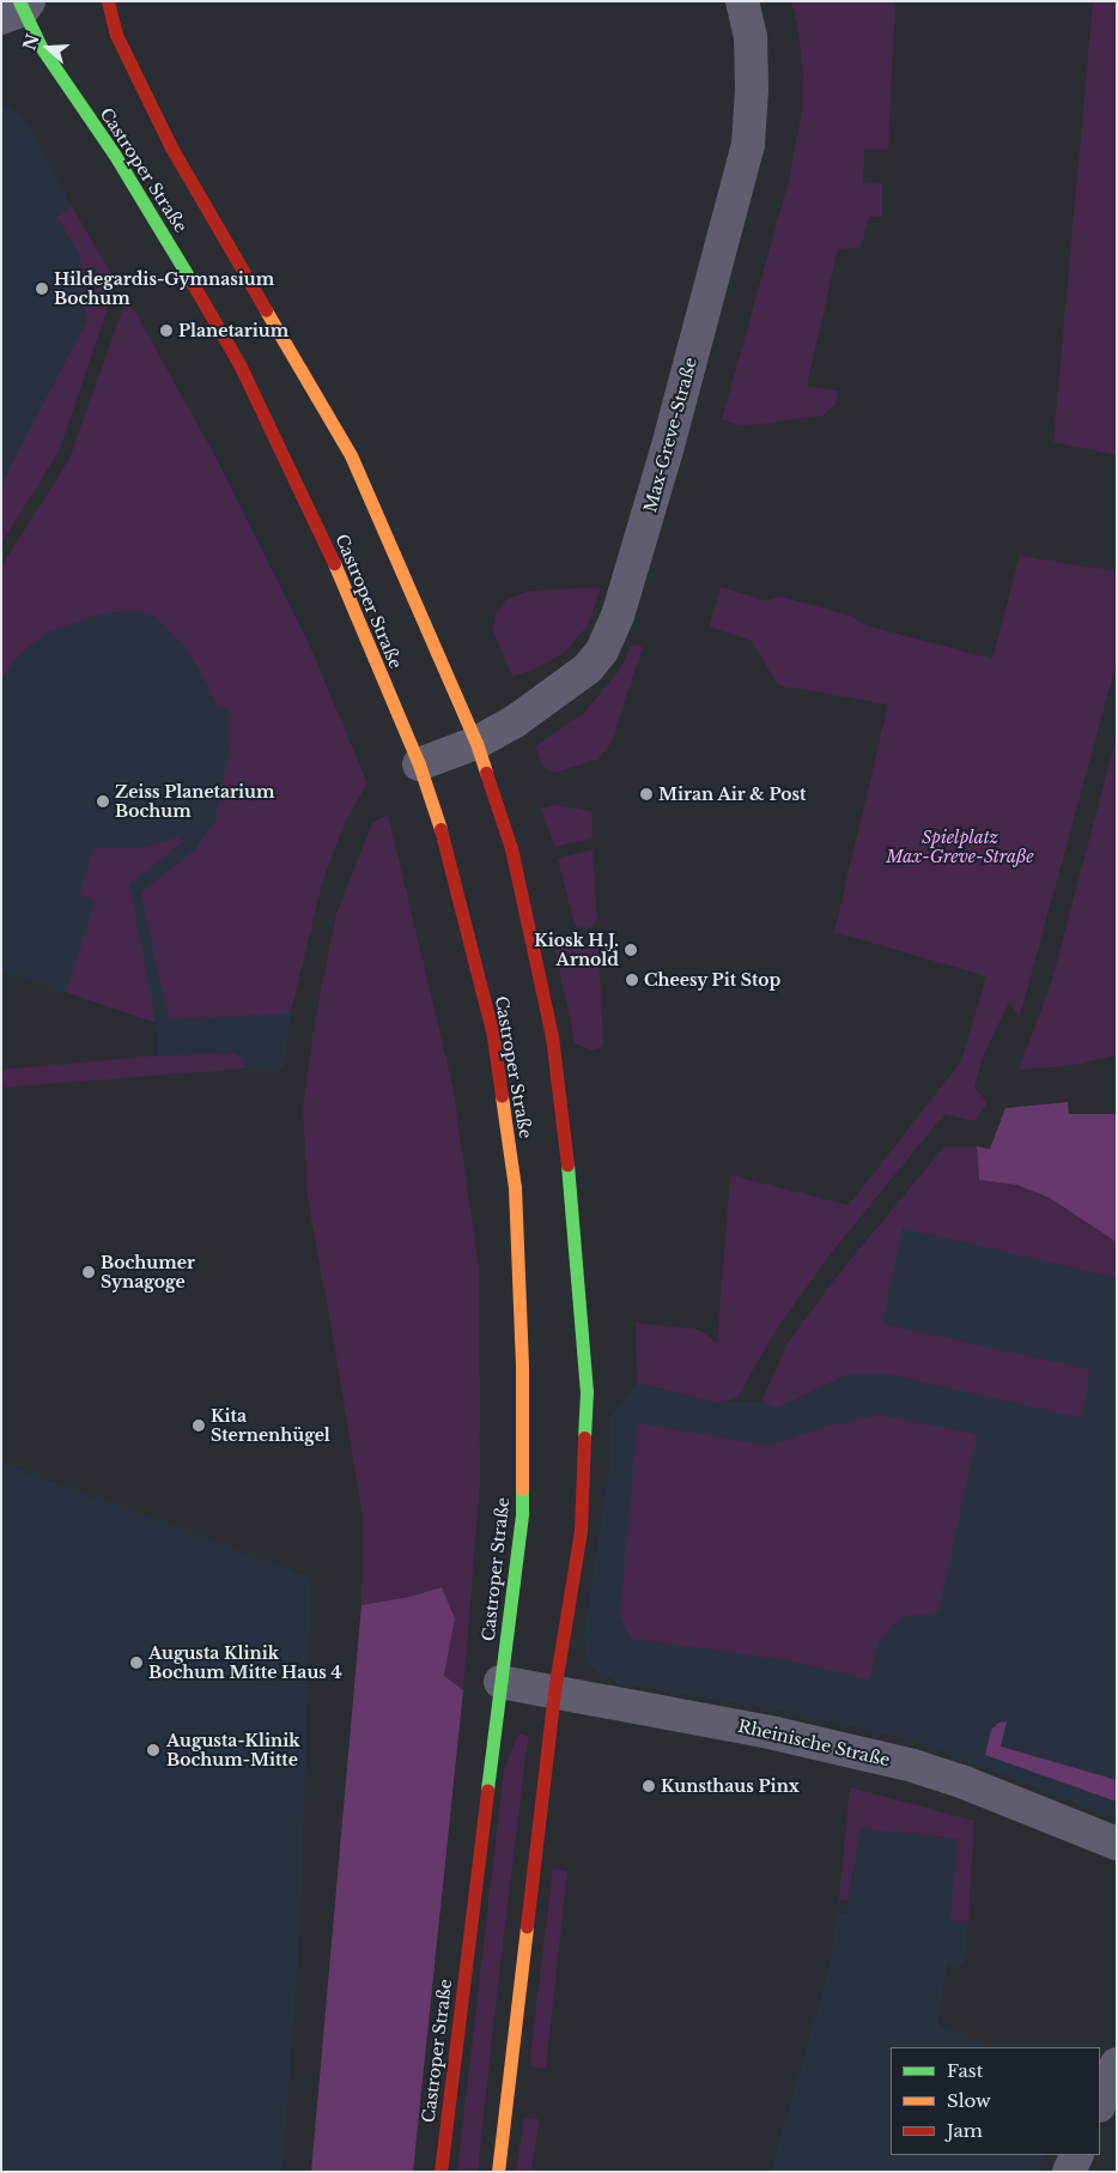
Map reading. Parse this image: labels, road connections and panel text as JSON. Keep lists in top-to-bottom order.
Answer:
{
  "streets": {
    "main road": ["Castroper Straße"],
    "street": ["Max-Greve-Straße", "Rheinische Straße"]
  },
  "crossings": [
    ["Castroper Straße", "Max-Greve-Straße"],
    ["Castroper Straße", "Rheinische Straße"]
  ],
  "parks": ["Spielplatz Max-Greve-Straße"],
  "places": [
    "Hildegardis-Gymnasium Bochum",
    "Planetarium",
    "Miran Air & Post",
    "Zeiss Planetarium Bochum",
    "Kiosk H.J. Arnold",
    "Cheesy Pit Stop",
    "Bochumer Synagoge",
    "Kita Sternenhügel",
    "Augusta Klinik Bochum Mitte Haus 4",
    "Augusta-Klinik Bochum-Mitte",
    "Kunsthaus Pinx"
  ],
  "legend": ["Fast", "Slow", "Jam"],
  "north": "left"
}
